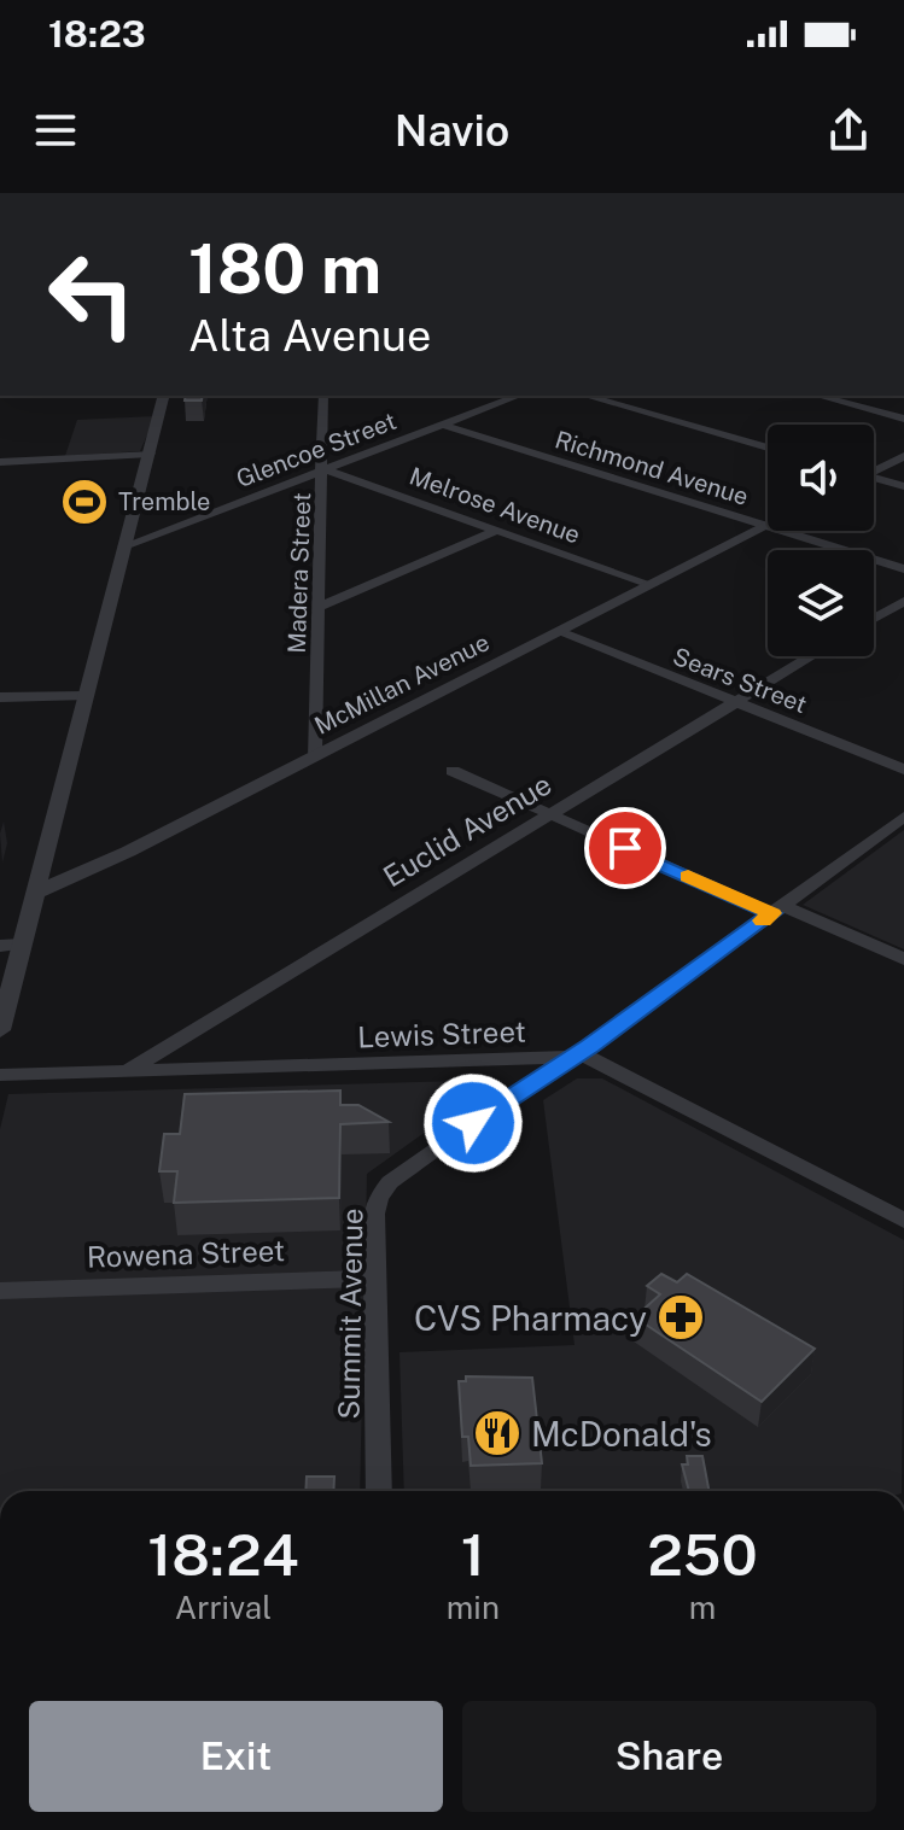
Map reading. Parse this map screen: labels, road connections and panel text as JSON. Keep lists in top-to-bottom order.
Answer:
{
  "streets": {
    "street": [
      "Glencoe Street",
      "Richmond Avenue",
      "Melrose Avenue",
      "Madera Street",
      "Sears Street",
      "McMillan Avenue",
      "Euclid Avenue",
      "Lewis Street",
      "Rowena Street",
      "Summit Avenue"
    ]
  },
  "crossings": [
    ["Glencoe Street", "Richmond Avenue"],
    ["Glencoe Street", "Melrose Avenue"],
    ["Glencoe Street", "Madera Street"],
    ["Richmond Avenue", "McMillan Avenue"],
    ["Melrose Avenue", "Madera Street"],
    ["Melrose Avenue", "McMillan Avenue"],
    ["Madera Street", "McMillan Avenue"],
    ["Sears Street", "McMillan Avenue"],
    ["Sears Street", "Euclid Avenue"],
    ["Euclid Avenue", "Lewis Street"],
    ["Lewis Street", "Summit Avenue"],
    ["Rowena Street", "Summit Avenue"]
  ],
  "places": {
    "sports": ["Tremble"],
    "pharmacy": ["CVS Pharmacy"],
    "restaurant": ["McDonald's"]
  },
  "page": {
    "status": "18:23",
    "header": "Navio",
    "turn": ["180 m", "Alta Avenue"],
    "eta": [
      "18:24",
      "Arrival",
      "1",
      "min",
      "250",
      "m"
    ],
    "buttons": ["Exit", "Share"]
  }
}
